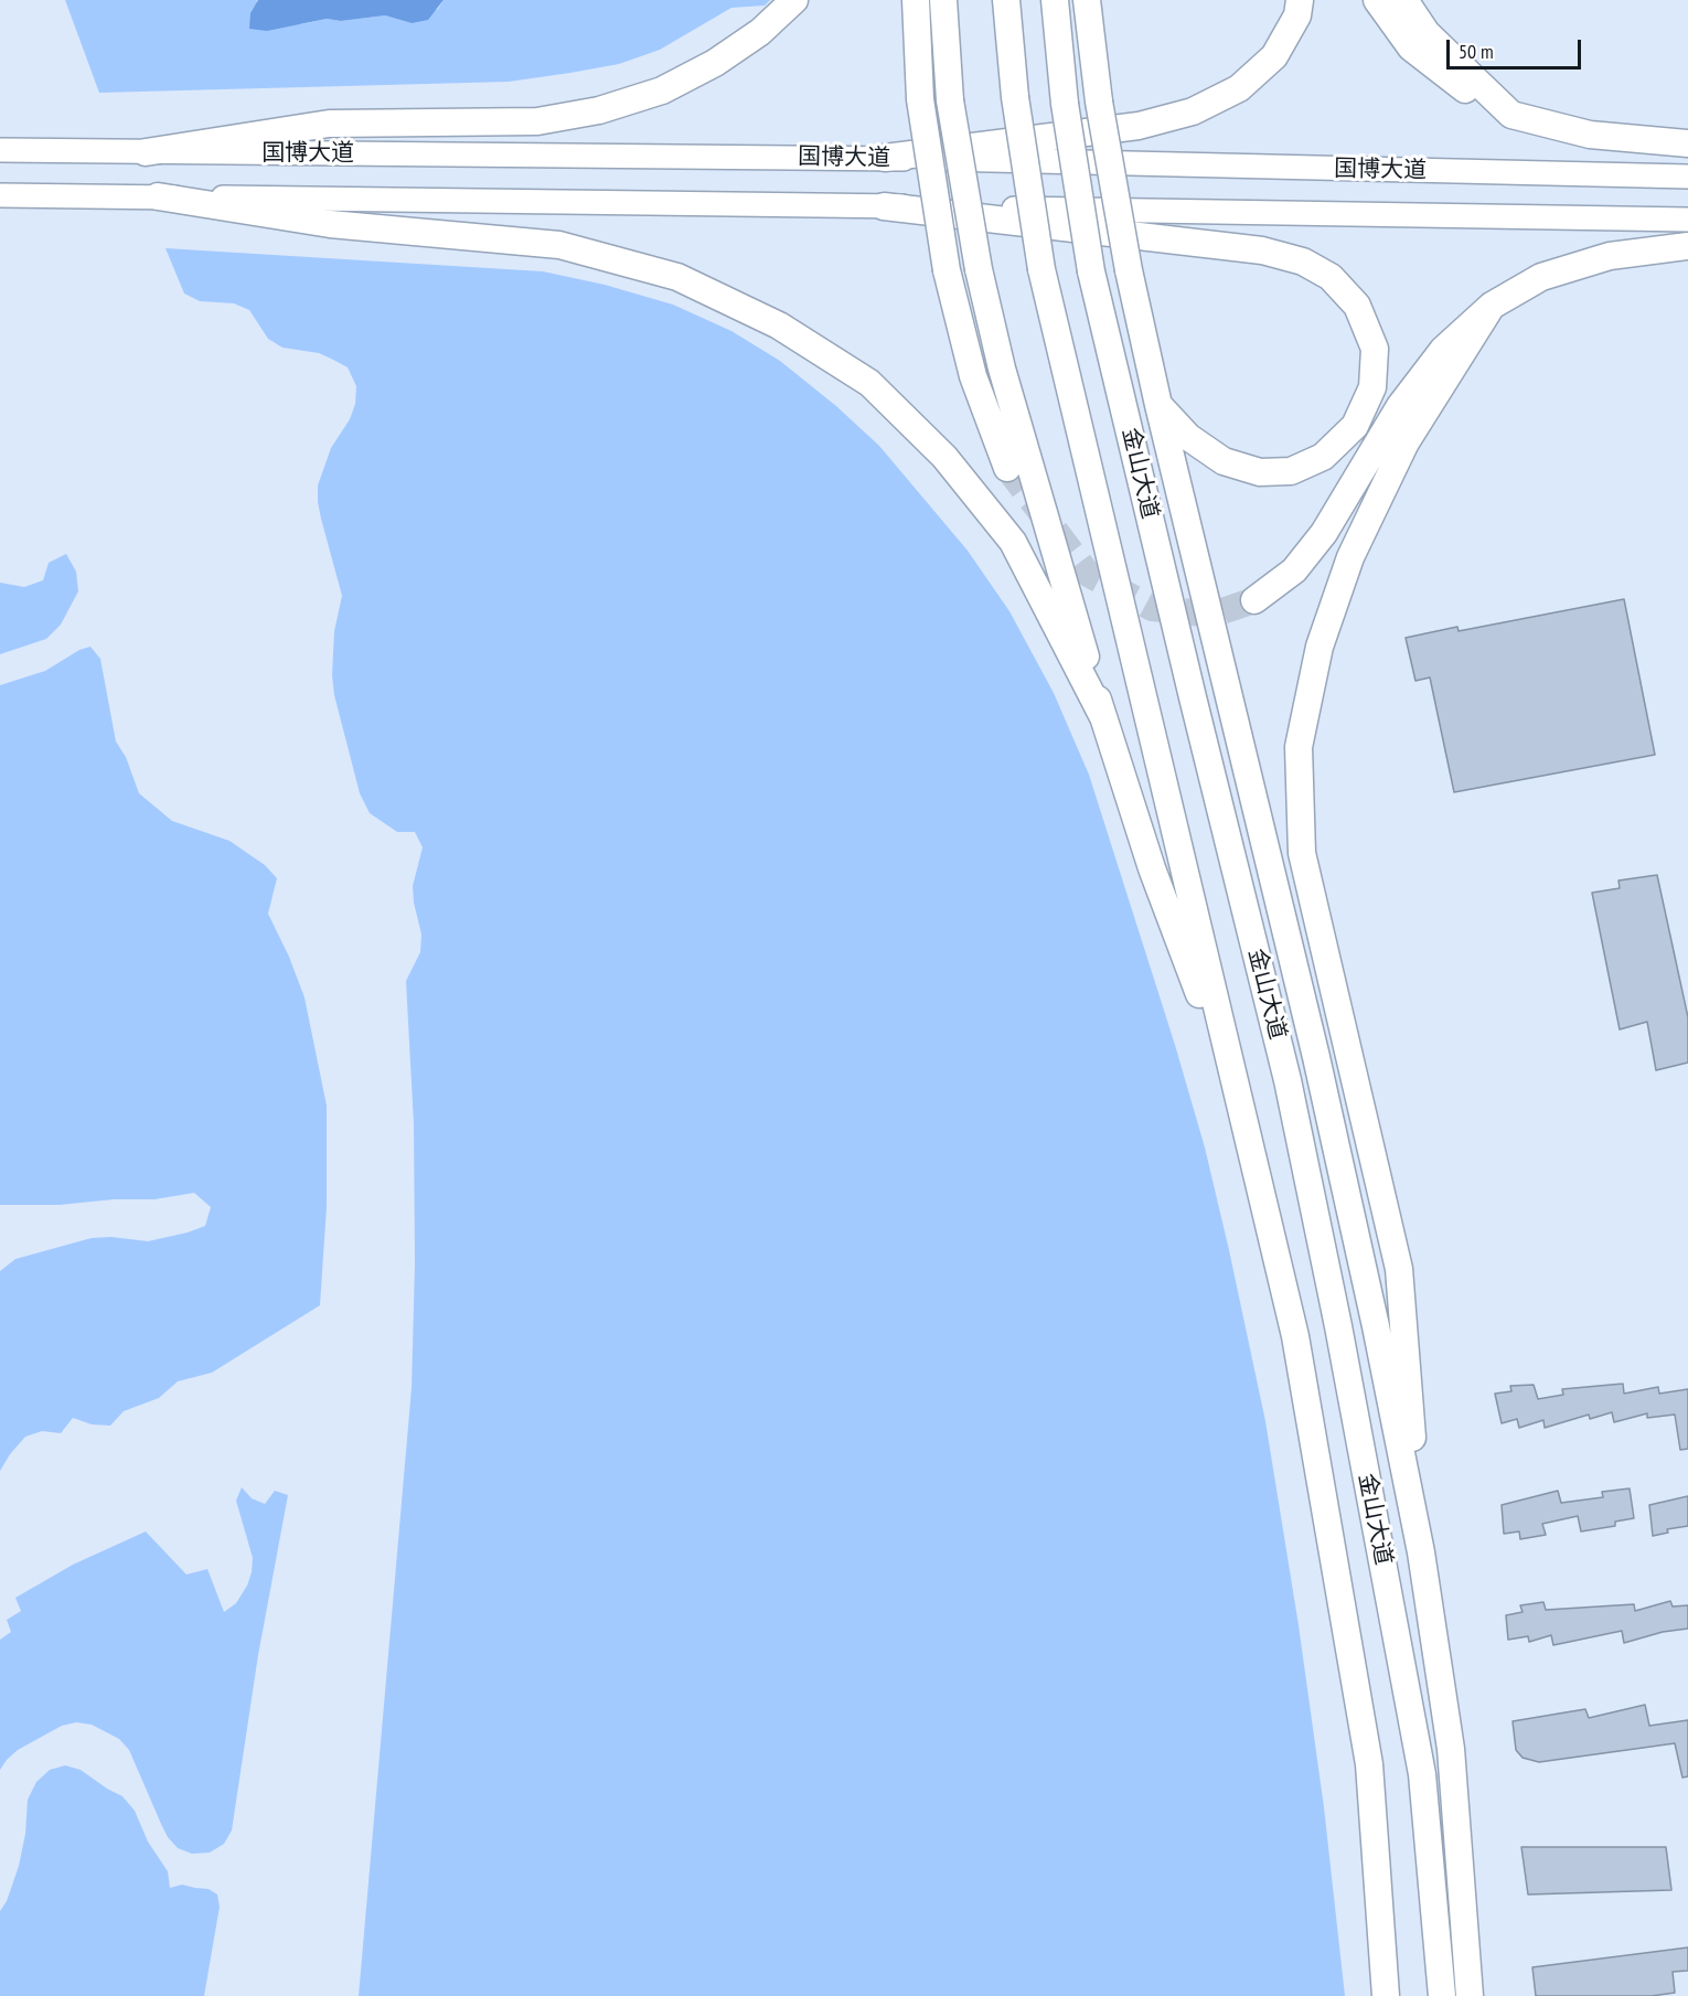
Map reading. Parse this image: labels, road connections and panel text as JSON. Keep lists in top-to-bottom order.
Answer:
{
  "streets": {
    "highway": ["金山大道"],
    "main road": ["国博大道"]
  },
  "scale_bar": "50 m"
}
